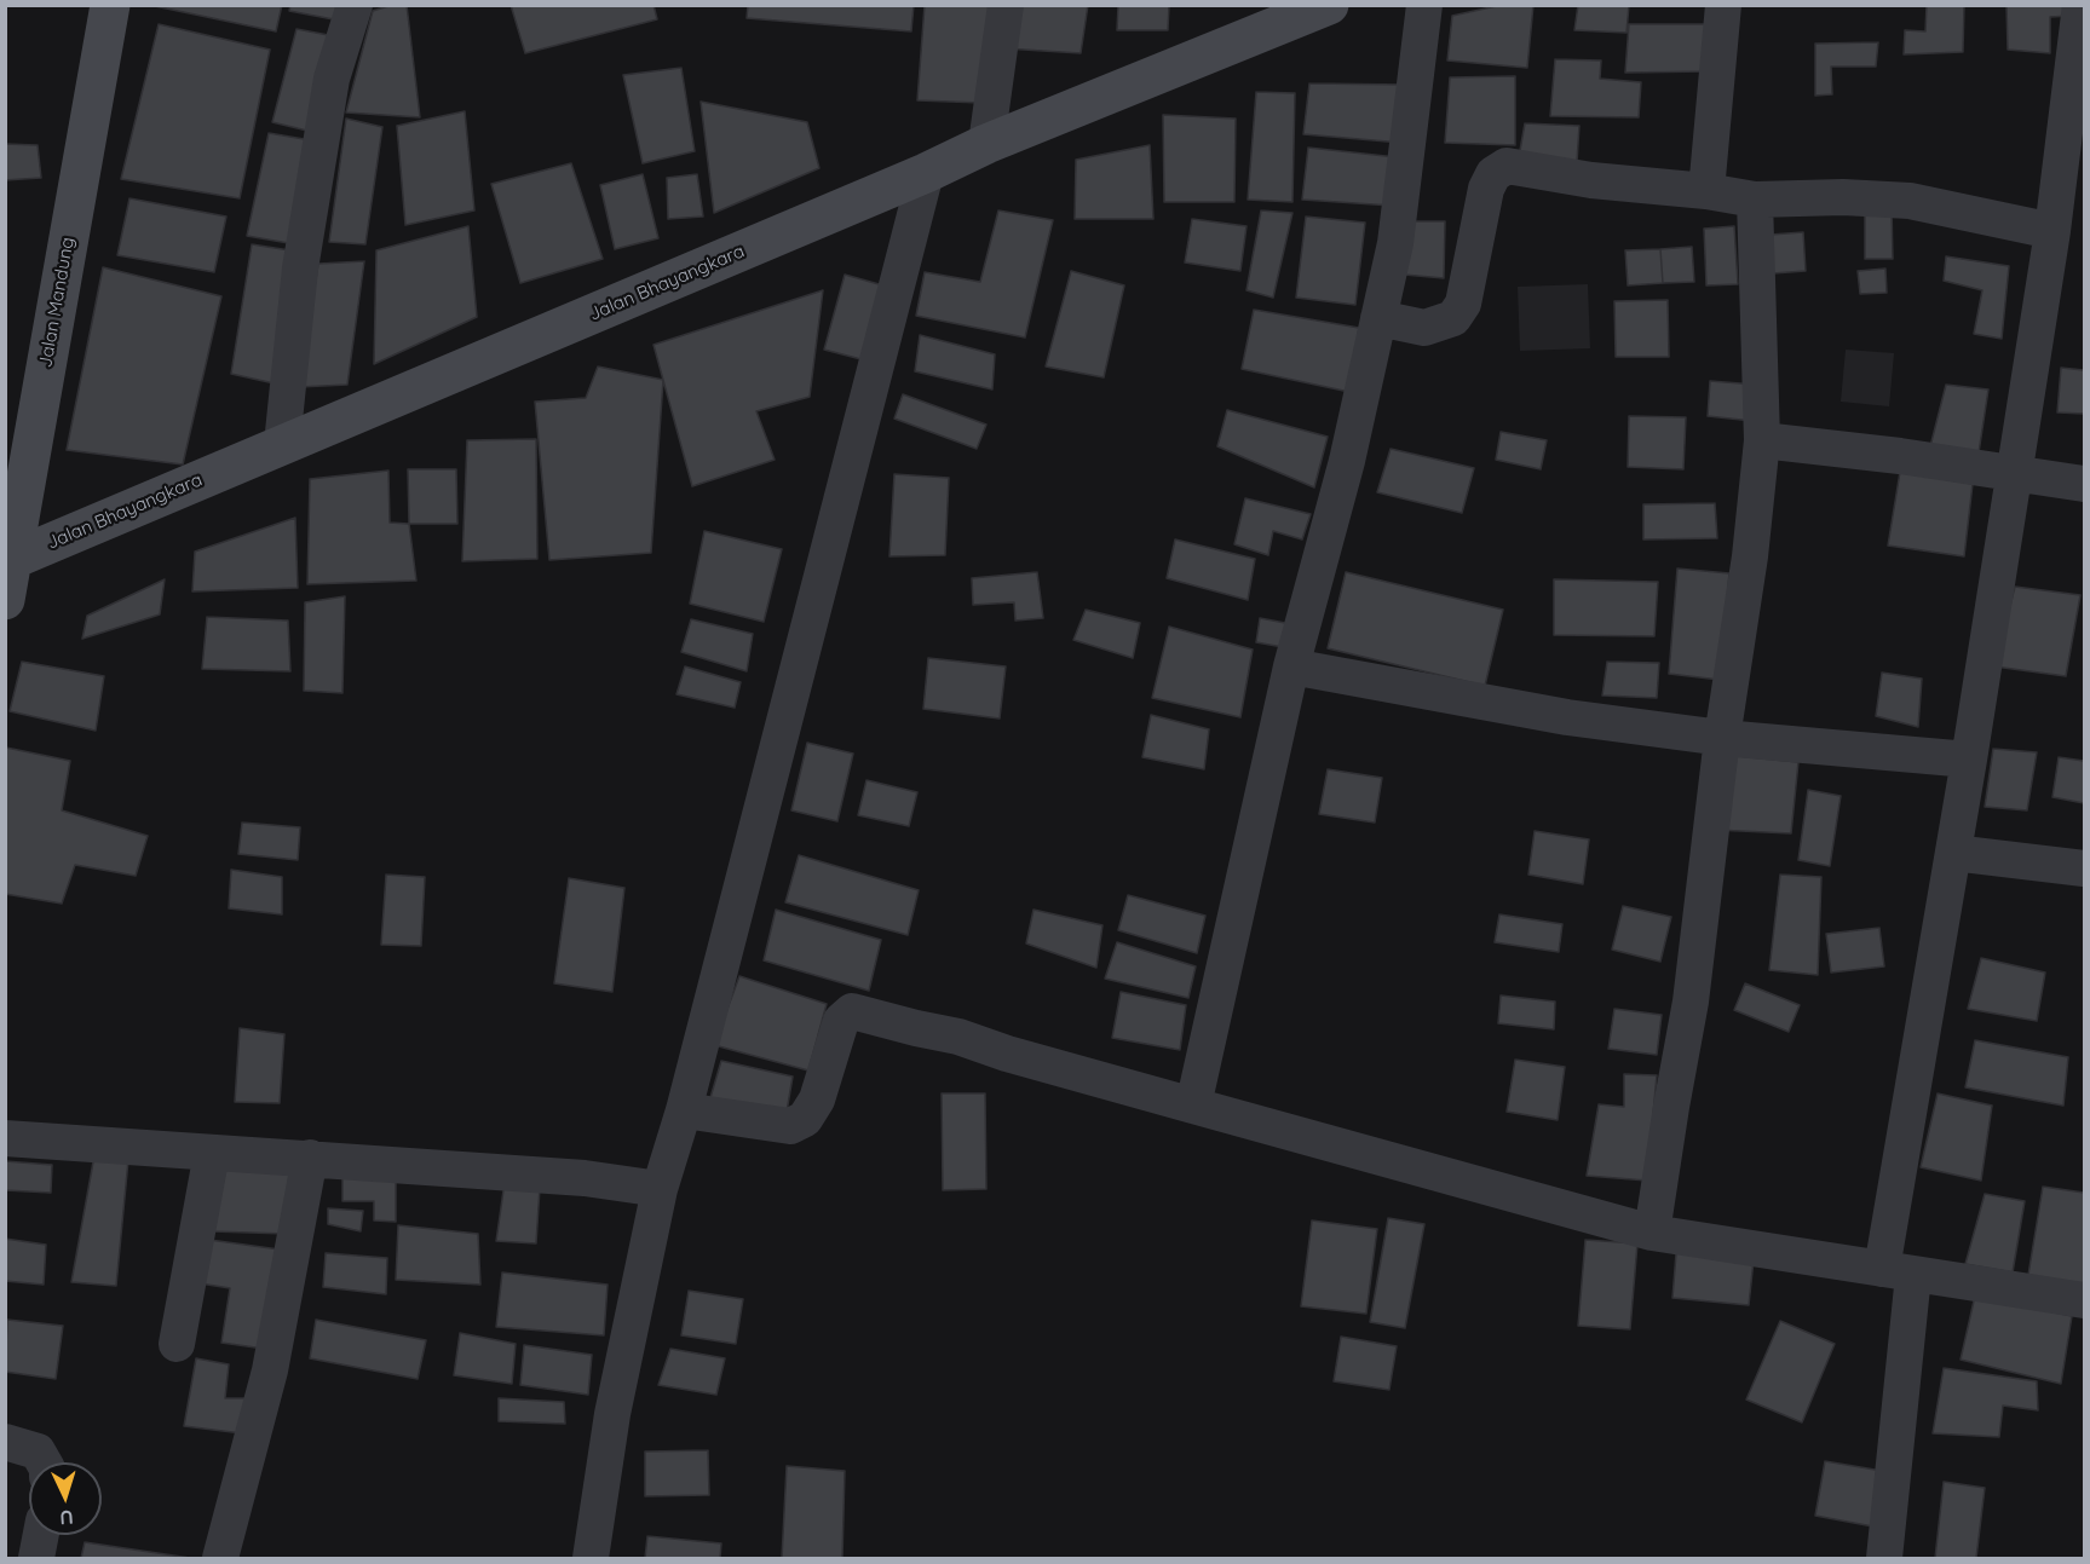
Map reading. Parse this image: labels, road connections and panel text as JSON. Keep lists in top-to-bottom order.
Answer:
{
  "streets": {
    "street": ["Jalan Bhayangkara", "Jalan Mandung"]
  },
  "crossings": [
    ["Jalan Bhayangkara", "Jalan Mandung"]
  ],
  "north": "bottom"
}
